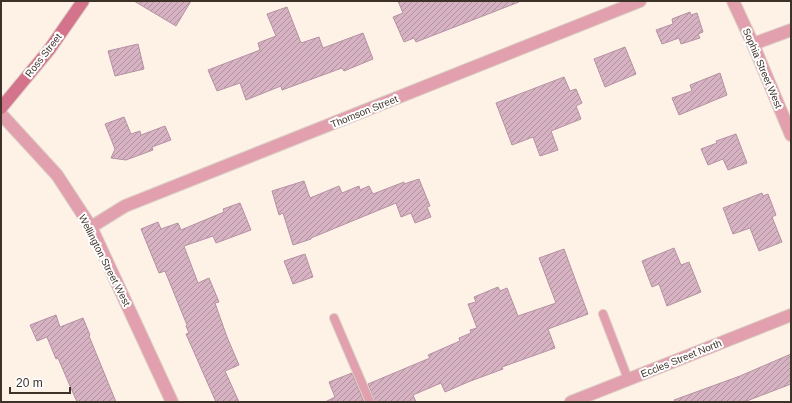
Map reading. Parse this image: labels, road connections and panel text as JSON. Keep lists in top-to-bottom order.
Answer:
{
  "streets": {
    "main road": ["Ross Street"],
    "street": [
      "Sophia Street West",
      "Thomson Street",
      "Wellington Street West",
      "Eccles Street North"
    ]
  },
  "crossings": [
    ["Thomson Street", "Wellington Street West"]
  ],
  "scale_bar": "20 m"
}
